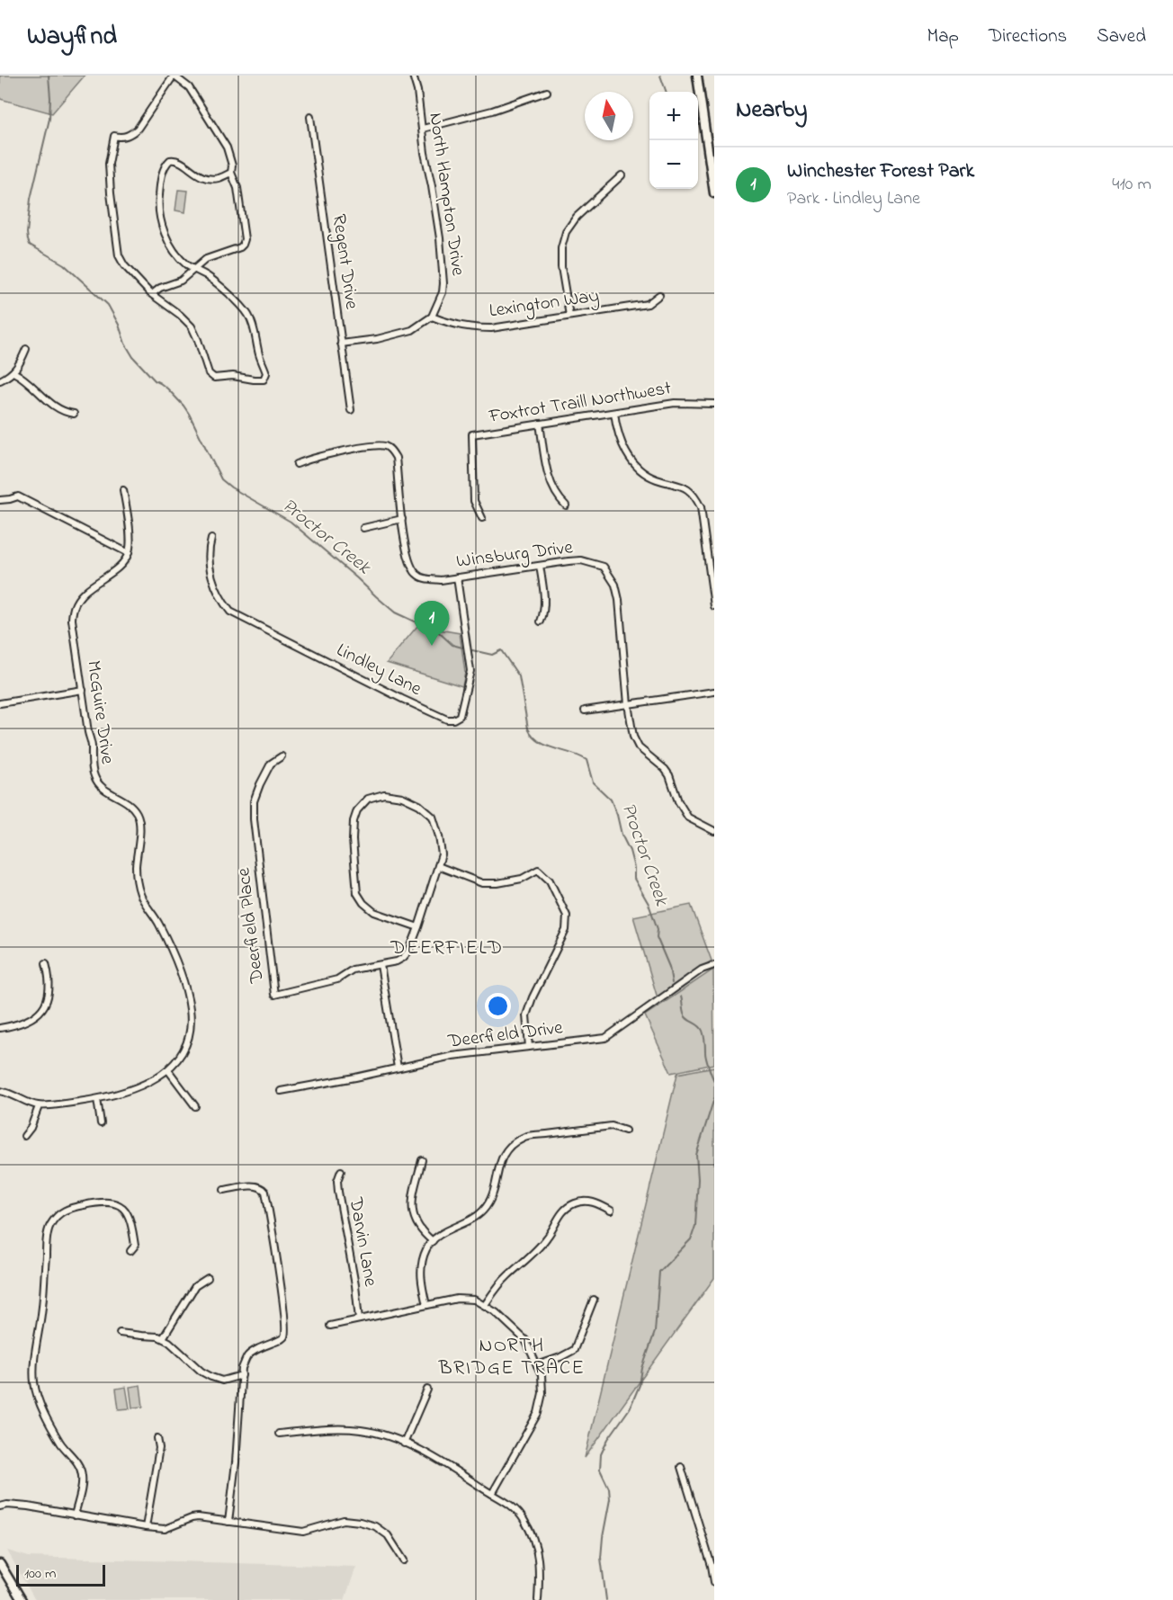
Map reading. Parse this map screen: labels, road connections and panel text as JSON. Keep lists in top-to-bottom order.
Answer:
{
  "streets": {
    "street": [
      "North Hampton Drive",
      "Regent Drive",
      "Lexington Way",
      "Foxtrot Traill Northwest",
      "Winsburg Drive",
      "Lindley Lane",
      "McGuire Drive",
      "Deerfield Place",
      "Deerfield Drive",
      "Darvin Lane"
    ]
  },
  "crossings": [
    ["North Hampton Drive", "Lexington Way"],
    ["Winsburg Drive", "Lindley Lane"]
  ],
  "districts": ["DEERFIELD", "NORTH BRIDGE TRACE"],
  "water": ["Proctor Creek"],
  "scale_bar": "100 m",
  "north": "top",
  "page": {
    "header": "Wayfind",
    "nav": ["Map", "Directions", "Saved"],
    "heading": "Nearby",
    "map_buttons": ["+", "−"],
    "list": [
      {
        "mark": "1",
        "name": "Winchester Forest Park",
        "note": "Park · Lindley Lane",
        "value": "410 m"
      }
    ],
    "pins": "1",
    "scale": "100 m"
  }
}
